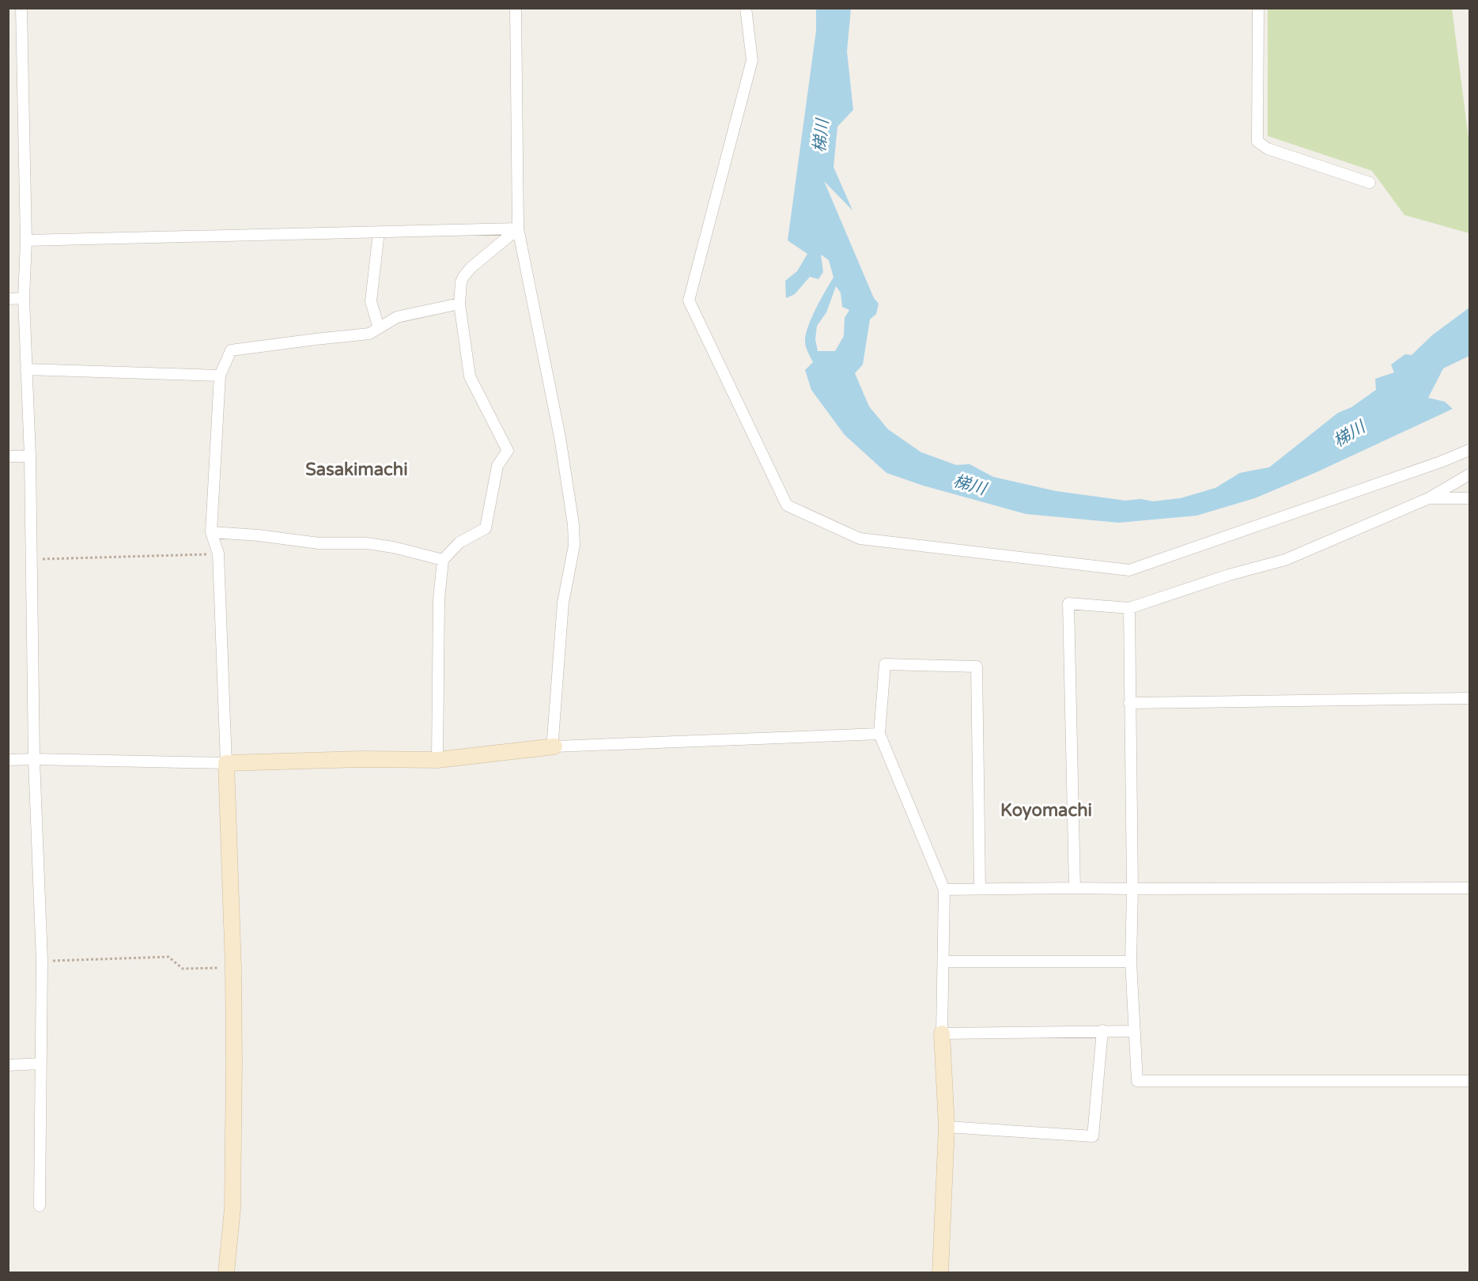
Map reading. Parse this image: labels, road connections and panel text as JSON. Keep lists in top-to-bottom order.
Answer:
{
  "districts": ["Sasakimachi", "Koyomachi"],
  "water": ["梯川"]
}
